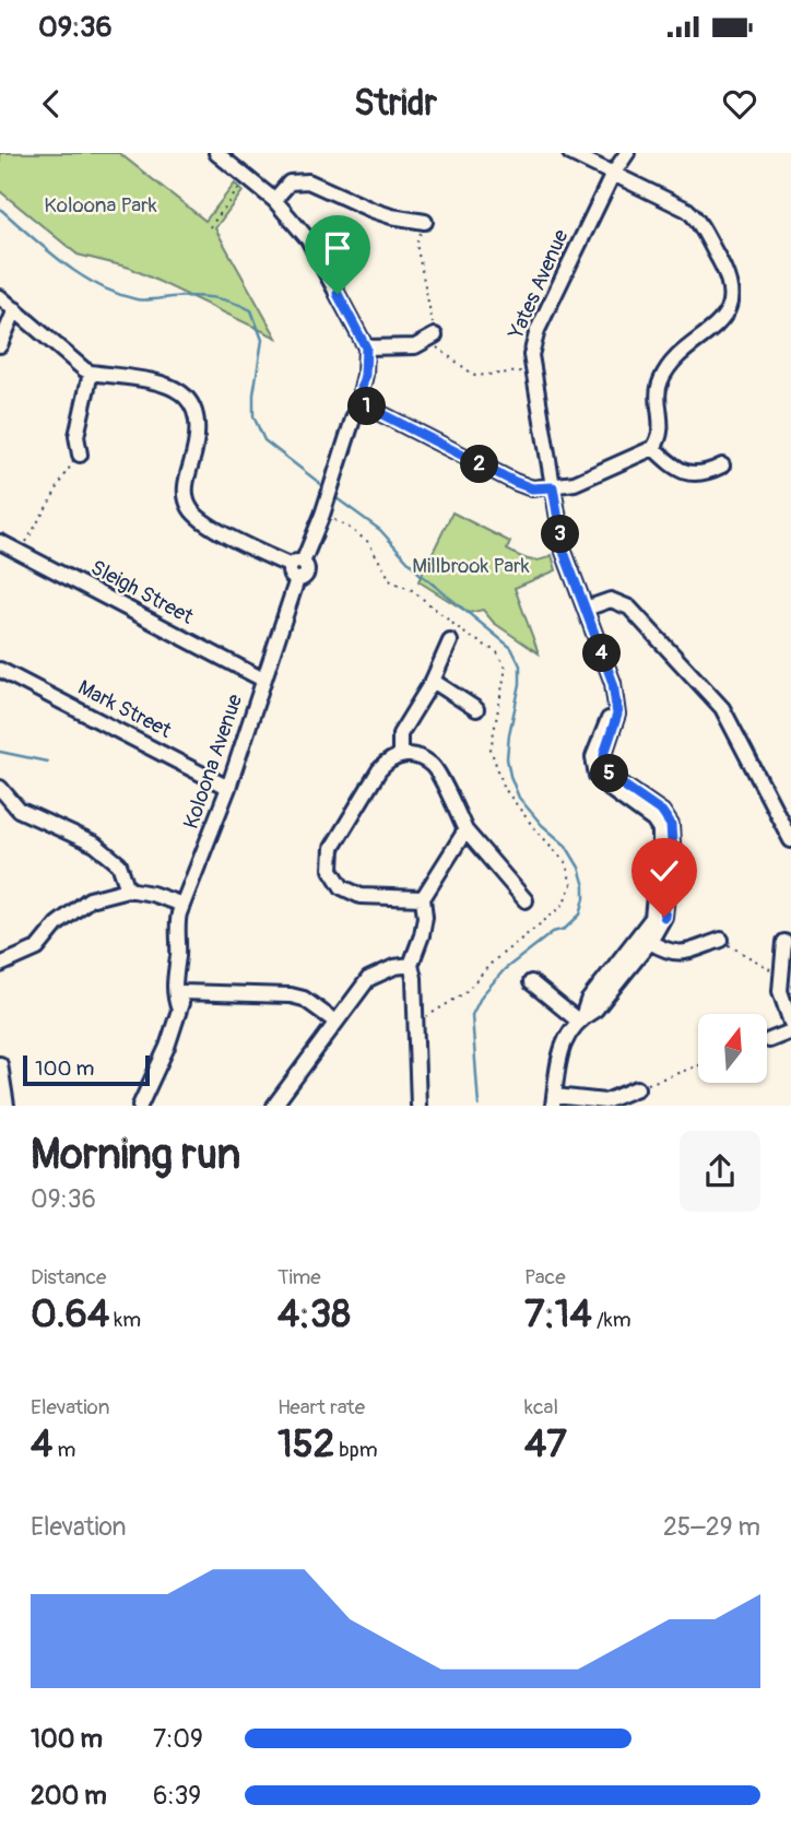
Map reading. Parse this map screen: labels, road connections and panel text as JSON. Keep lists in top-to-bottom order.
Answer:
{
  "streets": {
    "street": [
      "Yates Avenue",
      "Sleigh Street",
      "Mark Street",
      "Koloona Avenue"
    ]
  },
  "crossings": [
    ["Sleigh Street", "Koloona Avenue"],
    ["Mark Street", "Koloona Avenue"]
  ],
  "parks": ["Koloona Park", "Millbrook Park"],
  "scale_bar": "100 m",
  "north": "top",
  "page": {
    "status": "09:36",
    "header": "Stridr",
    "pins": [
      "1",
      "2",
      "3",
      "4",
      "5"
    ],
    "scale": "100 m",
    "heading": ["Morning run", "09:36"],
    "stats": [
      ["Distance", "0.64 km"],
      ["Time", "4:38"],
      ["Pace", "7:14 /km"],
      ["Elevation", "4 m"],
      ["Heart rate", "152 bpm"],
      ["kcal", "47"]
    ],
    "chart": ["Elevation", "25–29 m"],
    "list": [
      {
        "name": "100 m",
        "note": "7:09"
      },
      {
        "name": "200 m",
        "note": "6:39"
      }
    ]
  }
}
